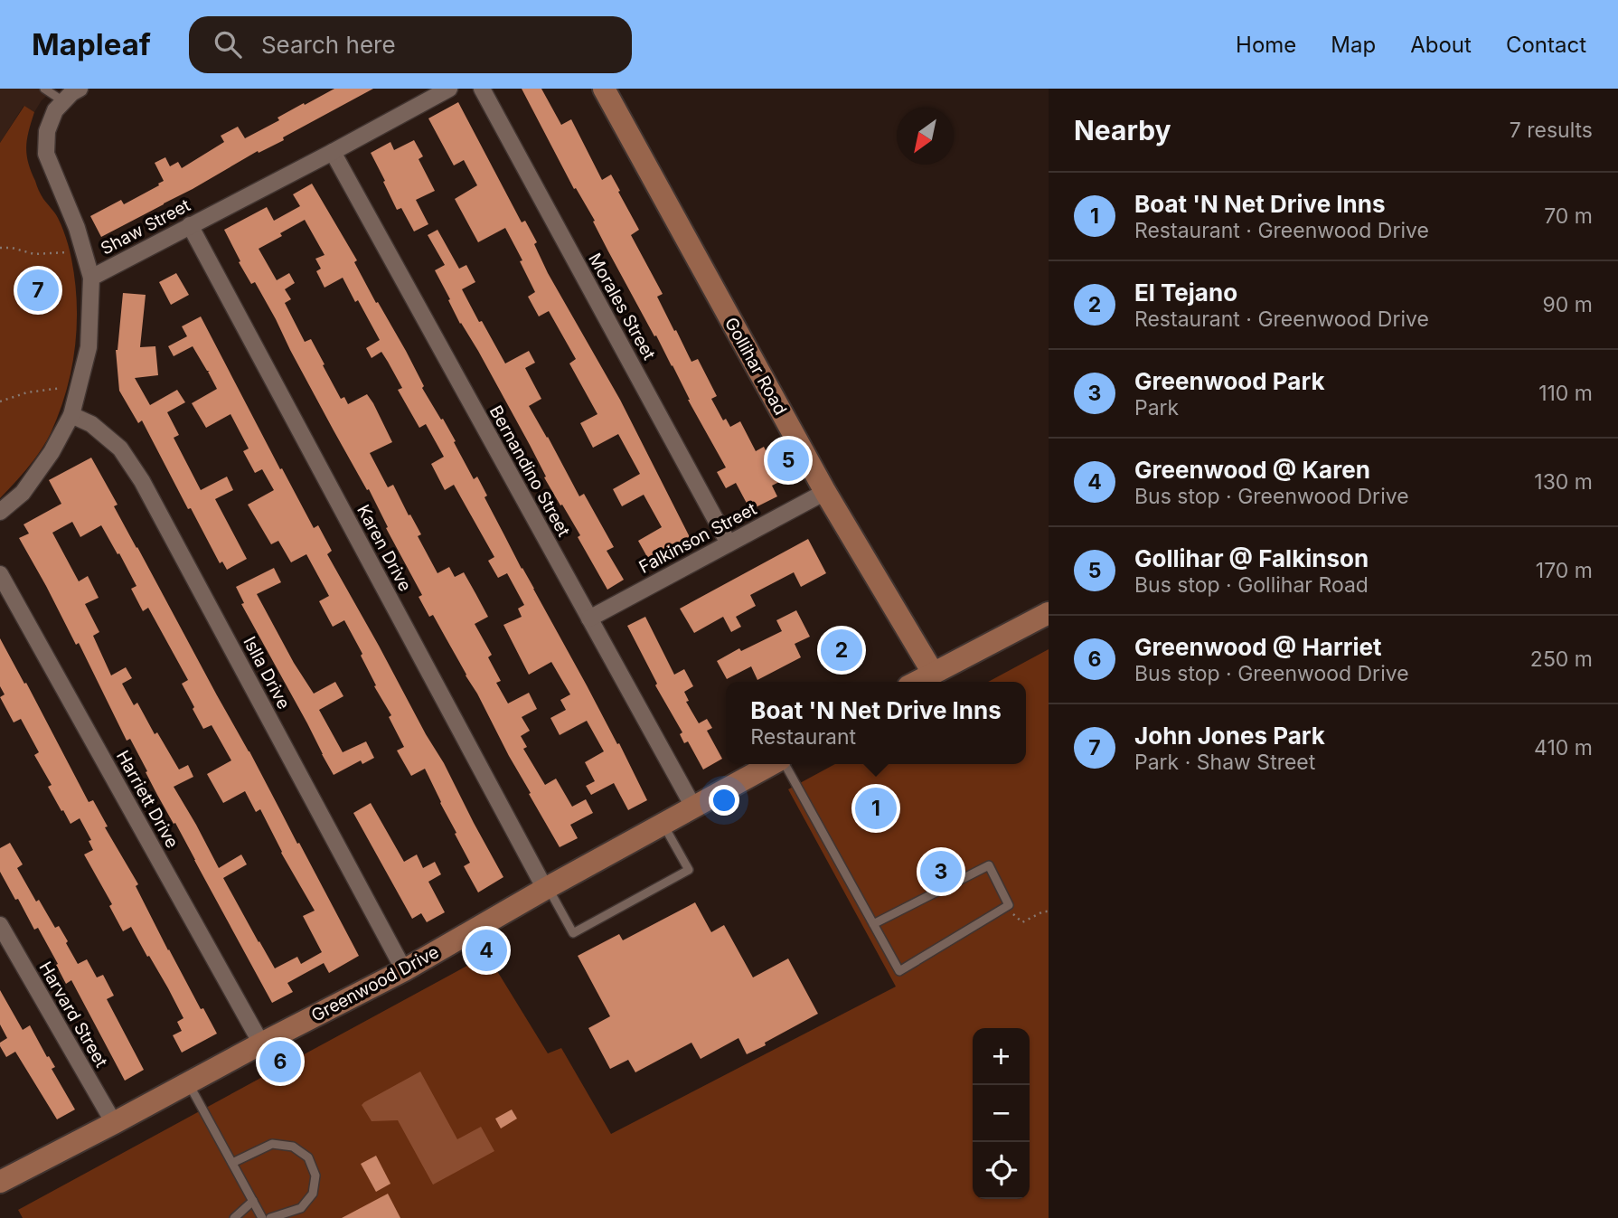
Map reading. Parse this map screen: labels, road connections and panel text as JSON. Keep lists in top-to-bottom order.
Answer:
{
  "streets": {
    "main road": ["Gollihar Road", "Greenwood Drive"],
    "street": [
      "Shaw Street",
      "Morales Street",
      "Bernandino Street",
      "Falkinson Street",
      "Karen Drive",
      "Islla Drive",
      "Harriett Drive",
      "Harvard Street"
    ]
  },
  "crossings": [
    ["Shaw Street", "Bernandino Street"],
    ["Shaw Street", "Karen Drive"],
    ["Shaw Street", "Islla Drive"],
    ["Morales Street", "Falkinson Street"],
    ["Gollihar Road", "Falkinson Street"],
    ["Bernandino Street", "Falkinson Street"],
    ["Bernandino Street", "Greenwood Drive"],
    ["Karen Drive", "Greenwood Drive"],
    ["Islla Drive", "Greenwood Drive"],
    ["Harriett Drive", "Greenwood Drive"],
    ["Greenwood Drive", "Harvard Street"]
  ],
  "north": "bottom left",
  "page": {
    "header": "Mapleaf",
    "search": "Search here",
    "nav": [
      "Home",
      "Map",
      "About",
      "Contact"
    ],
    "heading": ["Nearby", "7 results"],
    "list": [
      {
        "mark": "1",
        "name": "Boat 'N Net Drive Inns",
        "note": "Restaurant · Greenwood Drive",
        "value": "70 m"
      },
      {
        "mark": "2",
        "name": "El Tejano",
        "note": "Restaurant · Greenwood Drive",
        "value": "90 m"
      },
      {
        "mark": "3",
        "name": "Greenwood Park",
        "note": "Park",
        "value": "110 m"
      },
      {
        "mark": "4",
        "name": "Greenwood @ Karen",
        "note": "Bus stop · Greenwood Drive",
        "value": "130 m"
      },
      {
        "mark": "5",
        "name": "Gollihar @ Falkinson",
        "note": "Bus stop · Gollihar Road",
        "value": "170 m"
      },
      {
        "mark": "6",
        "name": "Greenwood @ Harriet",
        "note": "Bus stop · Greenwood Drive",
        "value": "250 m"
      },
      {
        "mark": "7",
        "name": "John Jones Park",
        "note": "Park · Shaw Street",
        "value": "410 m"
      }
    ],
    "pins": [
      "7",
      "5",
      "2",
      "1",
      "3",
      "4",
      "6"
    ],
    "popup": ["Boat 'N Net Drive Inns", "Restaurant"],
    "map_buttons": ["+", "−"]
  }
}
